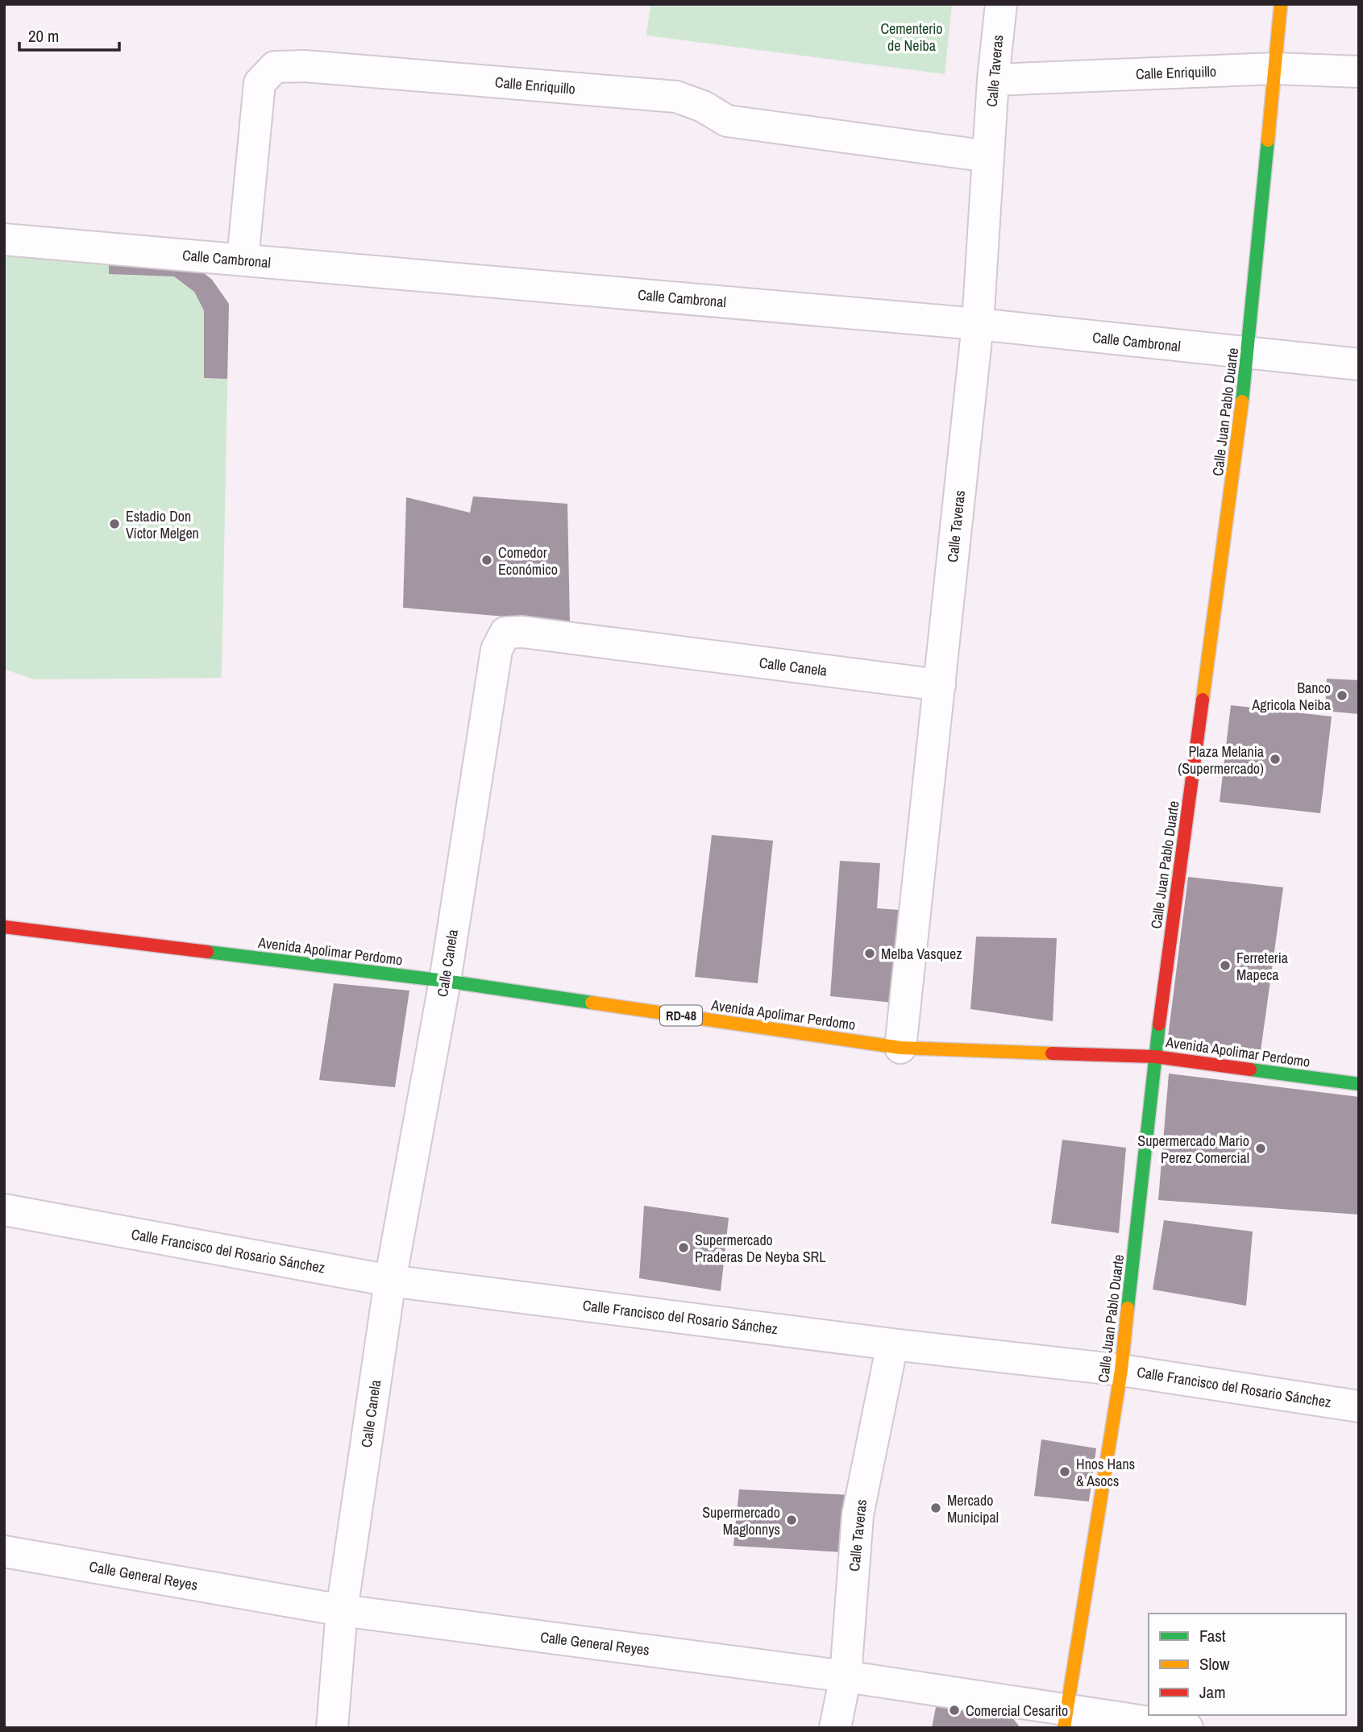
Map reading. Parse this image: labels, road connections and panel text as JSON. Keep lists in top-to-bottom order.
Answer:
{
  "streets": {
    "street": [
      "Calle Taveras",
      "Calle Enriquillo",
      "Calle Cambronal",
      "Calle Juan Pablo Duarte",
      "Calle Canela",
      "Avenida Apolimar Perdomo",
      "RD-48",
      "Calle Francisco del Rosario Sánchez",
      "Calle General Reyes"
    ]
  },
  "crossings": [
    ["Calle Taveras", "Calle Enriquillo"],
    ["Calle Taveras", "Calle Cambronal"],
    ["Calle Taveras", "Calle Canela"],
    ["Calle Taveras", "Avenida Apolimar Perdomo"],
    ["Calle Taveras", "Calle Francisco del Rosario Sánchez"],
    ["Calle Taveras", "Calle General Reyes"],
    ["Calle Enriquillo", "Calle Cambronal"],
    ["Calle Enriquillo", "Calle Juan Pablo Duarte"],
    ["Calle Cambronal", "Calle Juan Pablo Duarte"],
    ["Calle Juan Pablo Duarte", "Avenida Apolimar Perdomo"],
    ["Calle Juan Pablo Duarte", "Calle Francisco del Rosario Sánchez"],
    ["Calle Juan Pablo Duarte", "Calle General Reyes"],
    ["Calle Canela", "Avenida Apolimar Perdomo"],
    ["Calle Canela", "Calle Francisco del Rosario Sánchez"],
    ["Calle Canela", "Calle General Reyes"]
  ],
  "parks": ["Cementerio de Neiba"],
  "places": [
    "Estadio Don Víctor Melgen",
    "Comedor Económico",
    "Banco Agricola Neiba",
    "Plaza Melania (Supermercado)",
    "Melba Vasquez",
    "Ferreteria Mapeca",
    "Supermercado Mario Perez Comercial",
    "Supermercado Praderas De Neyba SRL",
    "Hnos Hans & Asocs",
    "Mercado Municipal",
    "Supermercado Maglonnys",
    "Comercial Cesarito"
  ],
  "legend": ["Fast", "Slow", "Jam"],
  "scale_bar": "20 m"
}
